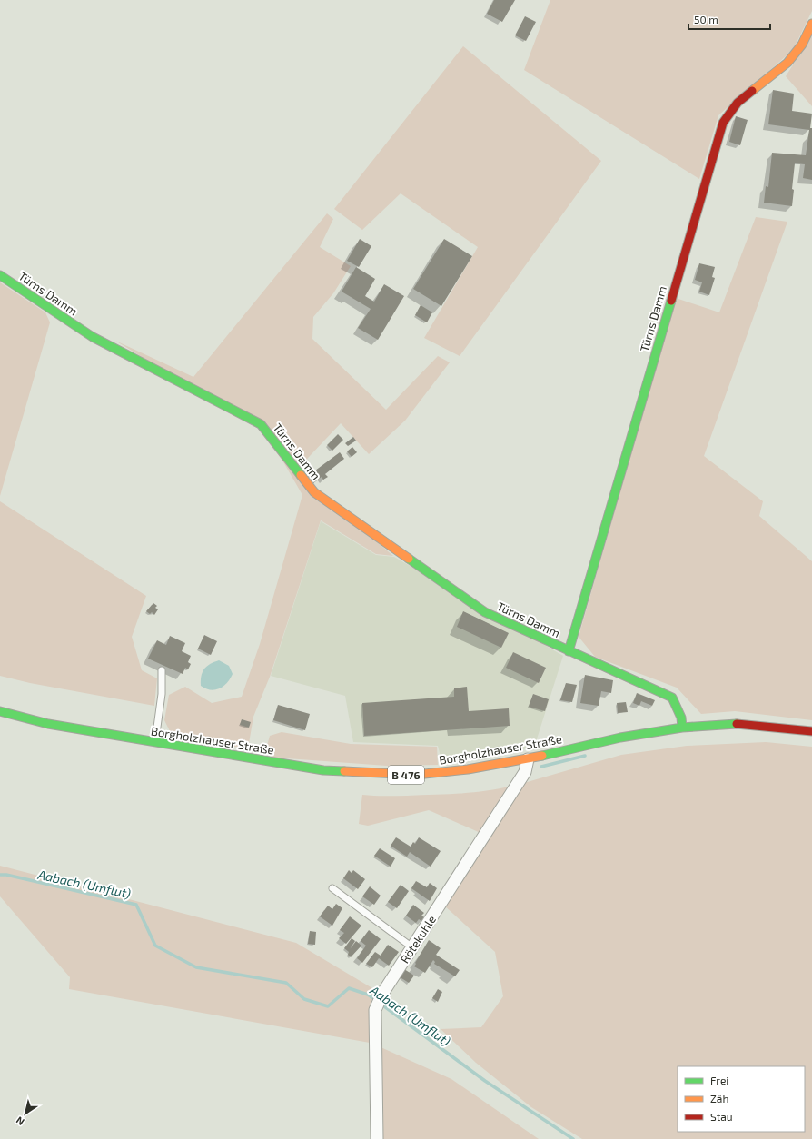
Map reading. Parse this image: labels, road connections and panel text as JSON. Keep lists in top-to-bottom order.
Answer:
{
  "streets": {
    "street": [
      "Türns Damm",
      "Borgholzhauser Straße",
      "B 476",
      "Rötekuhle"
    ]
  },
  "crossings": [
    ["Türns Damm", "Borgholzhauser Straße"],
    ["Borgholzhauser Straße", "Rötekuhle"]
  ],
  "water": ["Aabach (Umflut)"],
  "legend": ["Frei", "Zäh", "Stau"],
  "scale_bar": "50 m",
  "north": "bottom left"
}
